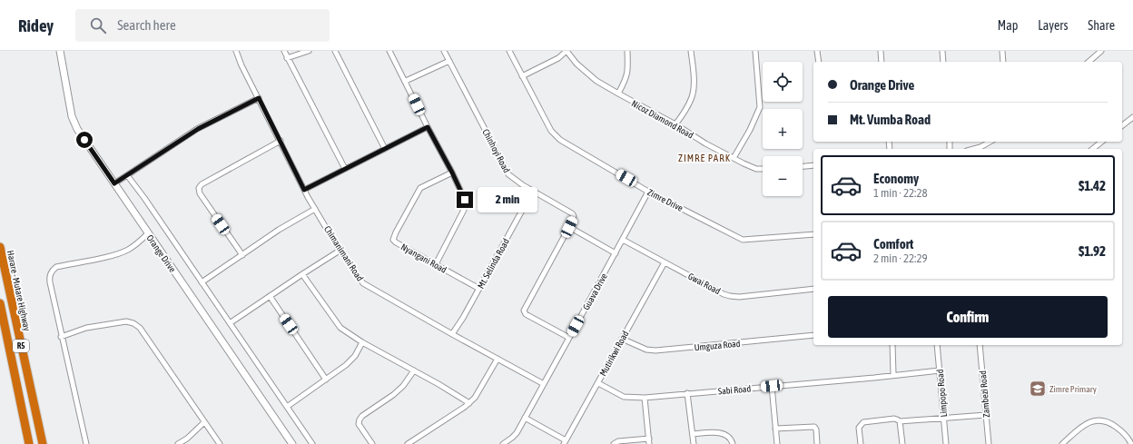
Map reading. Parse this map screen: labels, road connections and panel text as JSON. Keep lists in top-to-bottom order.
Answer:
{
  "streets": {
    "highway": ["Harare - Mutare Highway", "R5"],
    "street": [
      "Nicoz Diamond Road",
      "Chinhoyi Road",
      "Zimre Drive",
      "Orange Drive",
      "Chimanimani Road",
      "Nyangani Road",
      "Mt. Selinda Road",
      "Gwai Road",
      "Guava Drive",
      "Umguza Road",
      "Mutirikwi Road",
      "Sabi Road",
      "Limpopo Road",
      "Zambezi Road"
    ]
  },
  "crossings": [
    ["Chinhoyi Road", "Mt. Selinda Road"],
    ["Chinhoyi Road", "Guava Drive"],
    ["Zimre Drive", "Guava Drive"],
    ["Chimanimani Road", "Mt. Selinda Road"],
    ["Chimanimani Road", "Guava Drive"],
    ["Nyangani Road", "Mt. Selinda Road"],
    ["Gwai Road", "Guava Drive"],
    ["Gwai Road", "Mutirikwi Road"],
    ["Umguza Road", "Mutirikwi Road"],
    ["Mutirikwi Road", "Sabi Road"],
    ["Sabi Road", "Limpopo Road"]
  ],
  "districts": ["ZIMRE PARK"],
  "places": {
    "school or university": ["Zimre Primary"]
  },
  "page": {
    "header": "Ridey",
    "search": "Search here",
    "nav": ["Map", "Layers", "Share"],
    "map_buttons": ["+", "−"],
    "banner": ["Orange Drive", "Mt. Vumba Road"],
    "list": [
      {
        "name": "Economy",
        "note": "1 min · 22:28",
        "value": "$1.42"
      },
      {
        "name": "Comfort",
        "note": "2 min · 22:29",
        "value": "$1.92"
      }
    ],
    "bubble": "2 min",
    "buttons": "Confirm"
  }
}
